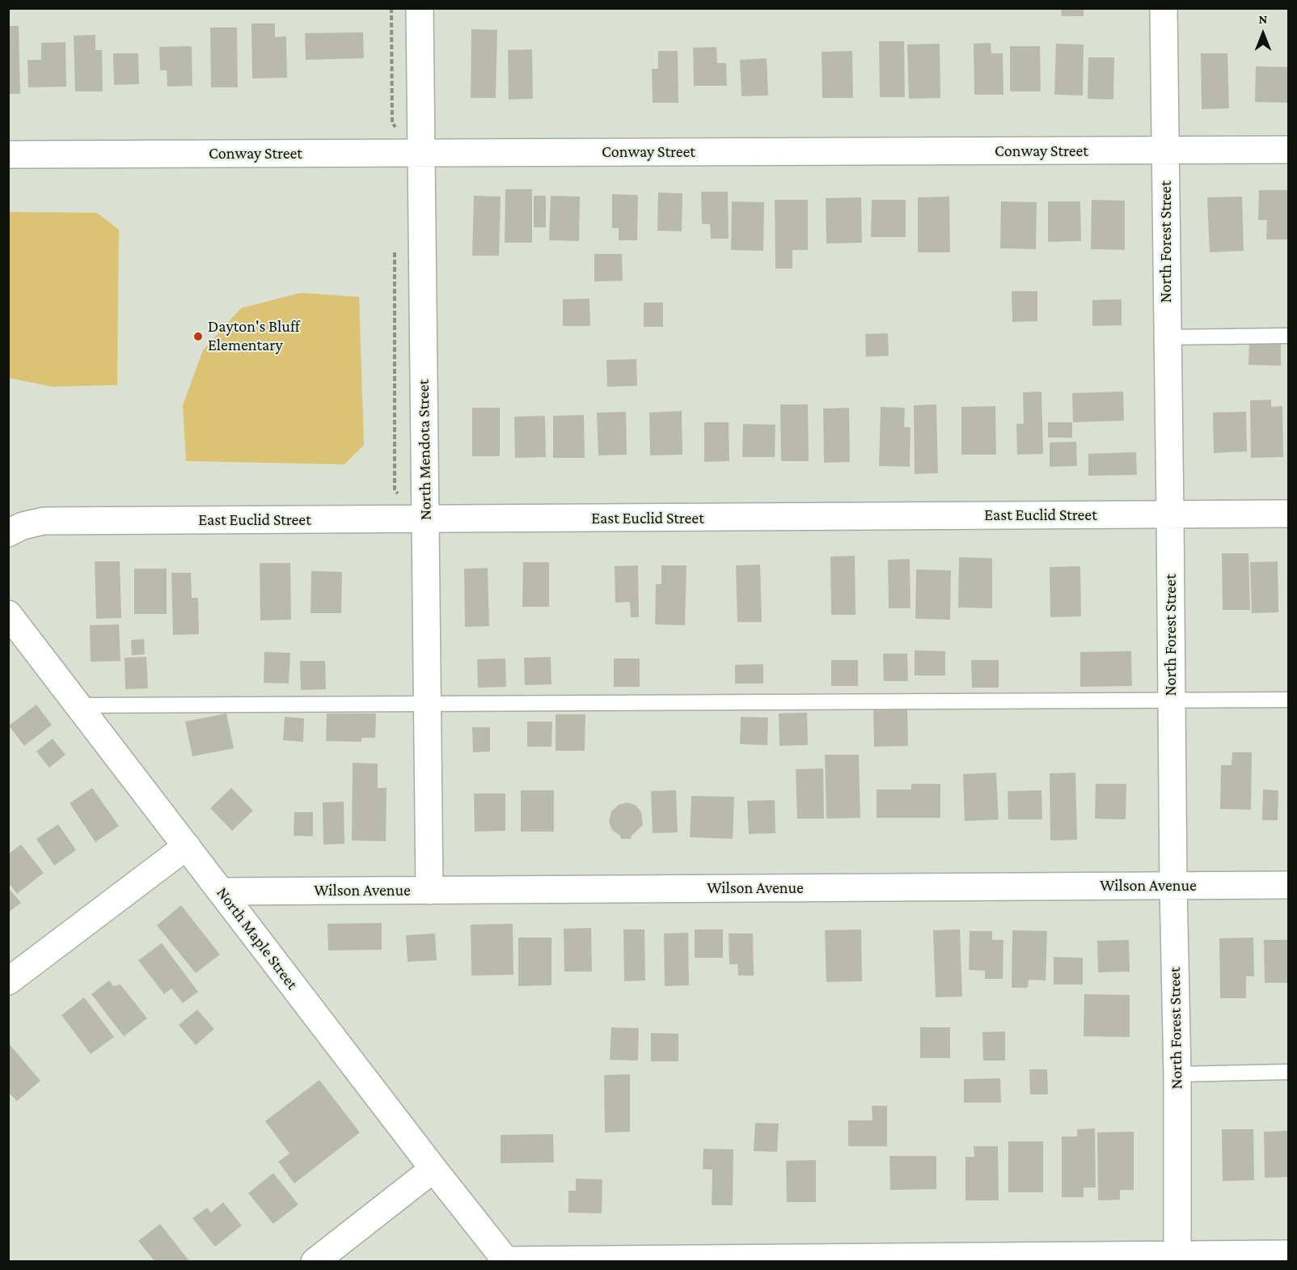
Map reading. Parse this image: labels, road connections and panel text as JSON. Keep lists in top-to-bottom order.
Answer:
{
  "streets": {
    "street": [
      "Conway Street",
      "North Forest Street",
      "North Mendota Street",
      "East Euclid Street",
      "Wilson Avenue",
      "North Maple Street"
    ]
  },
  "crossings": [
    ["Conway Street", "North Forest Street"],
    ["Conway Street", "North Mendota Street"],
    ["North Forest Street", "East Euclid Street"],
    ["North Forest Street", "Wilson Avenue"],
    ["North Mendota Street", "East Euclid Street"],
    ["North Mendota Street", "Wilson Avenue"],
    ["Wilson Avenue", "North Maple Street"]
  ],
  "places": ["Dayton's Bluff Elementary"],
  "north": "top"
}
